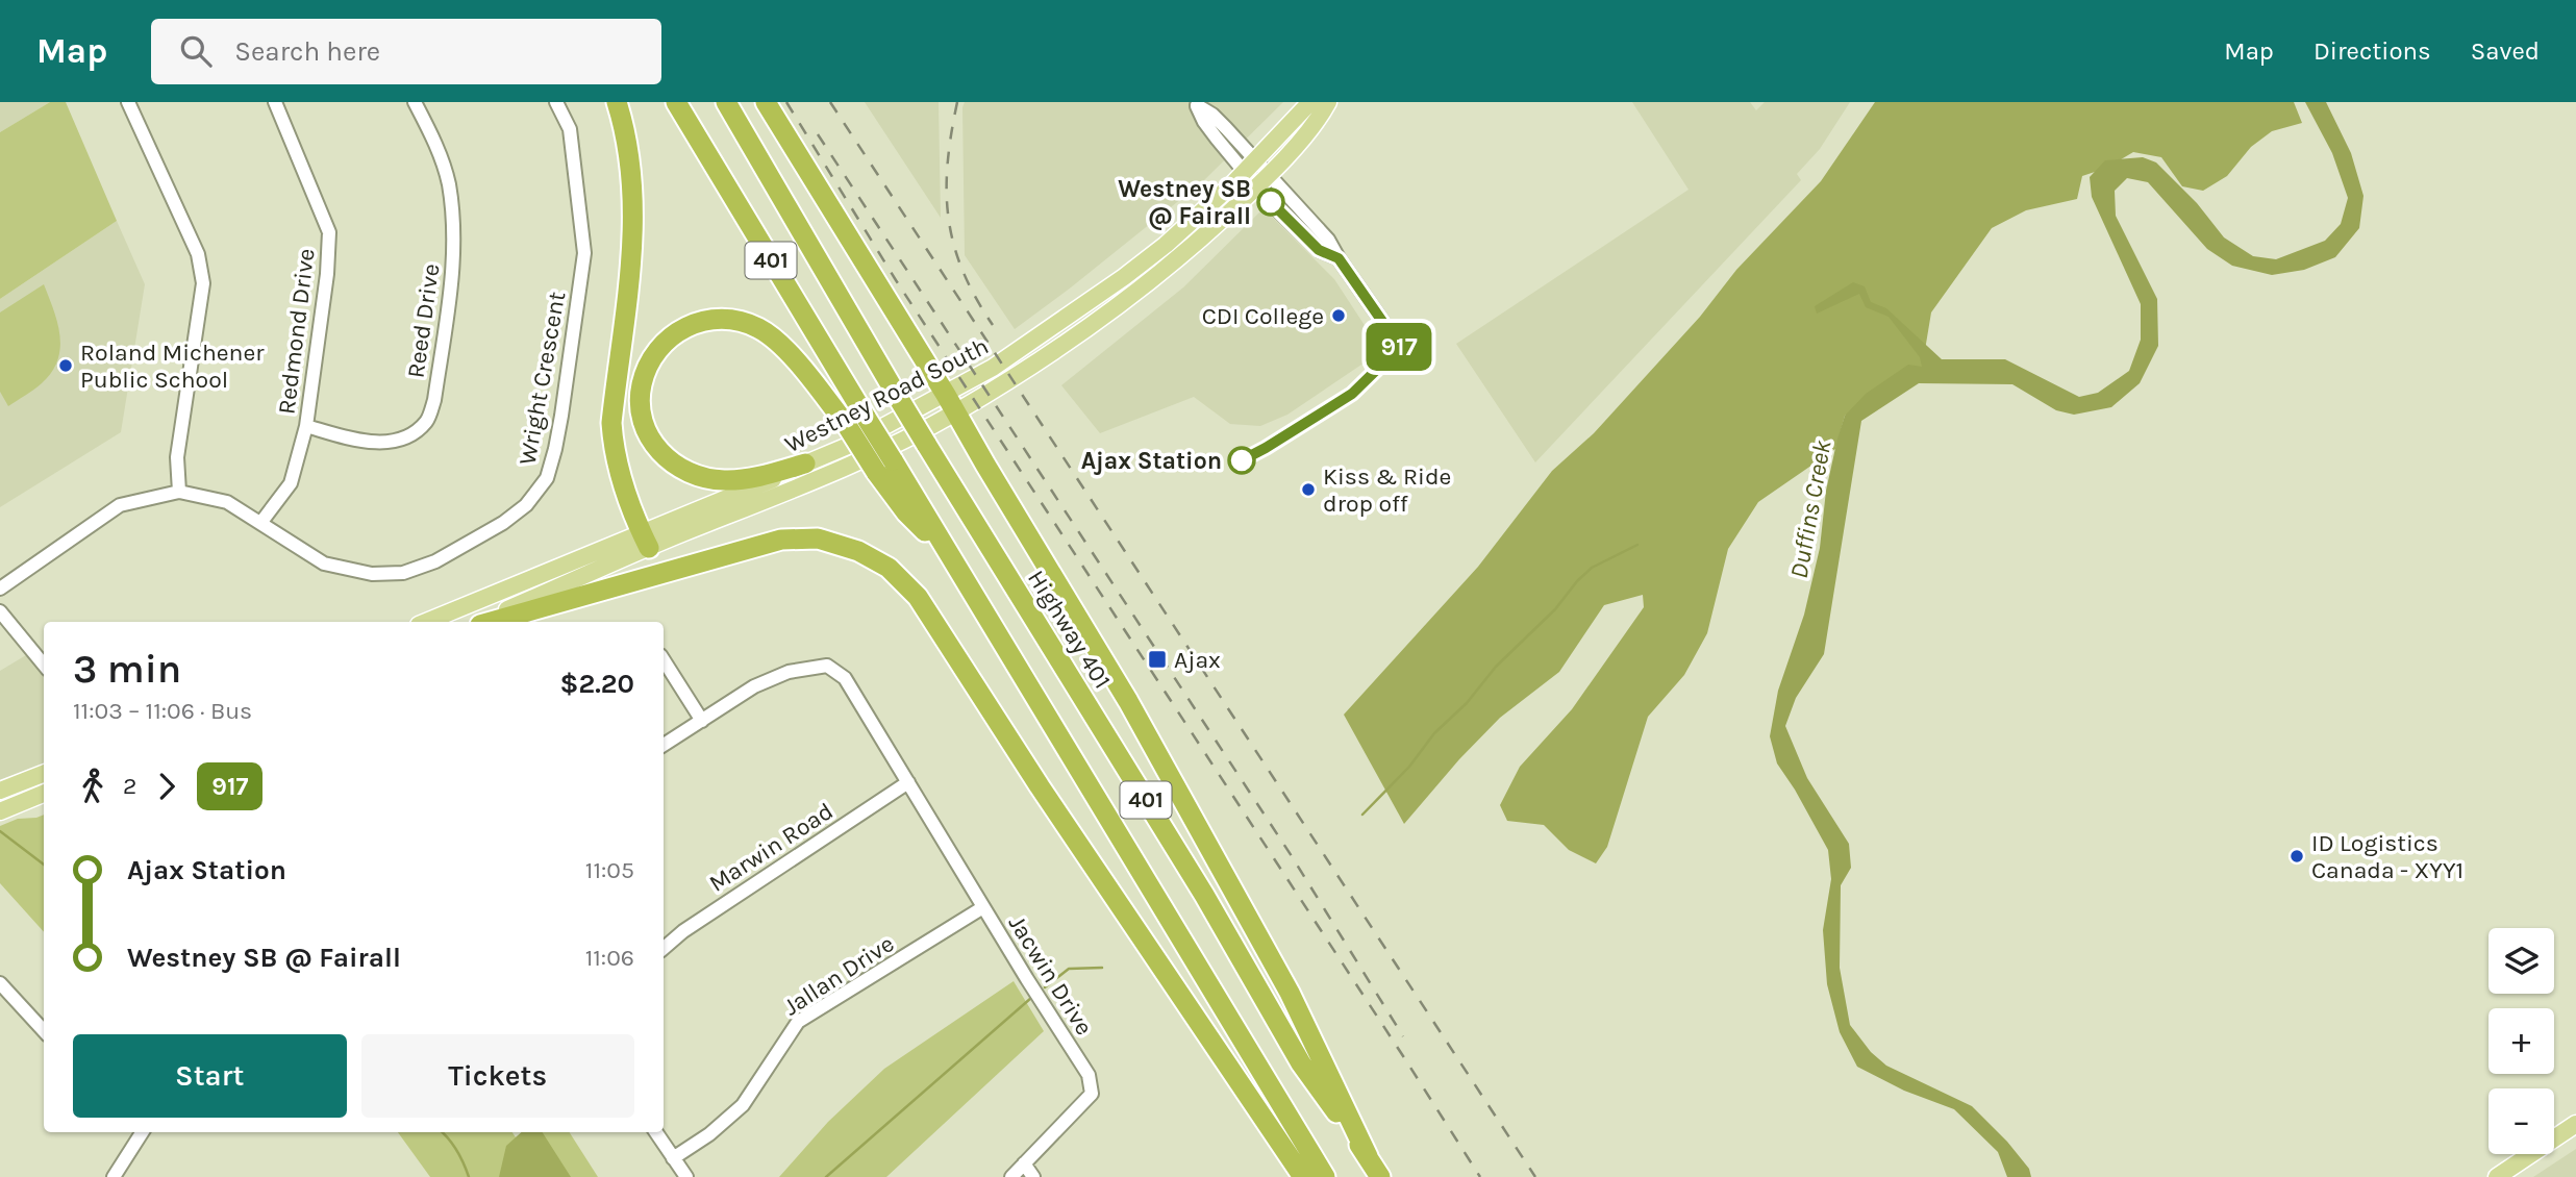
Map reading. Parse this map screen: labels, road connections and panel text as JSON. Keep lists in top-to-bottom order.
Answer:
{
  "streets": {
    "highway": ["401", "Highway 401"],
    "main road": ["Westney Road South"],
    "street": [
      "Reed Drive",
      "Redmond Drive",
      "Wright Crescent",
      "Marwin Road",
      "Jallan Drive",
      "Jacwin Drive"
    ]
  },
  "crossings": [
    ["Reed Drive", "Redmond Drive"],
    ["Redmond Drive", "Wright Crescent"],
    ["Marwin Road", "Jacwin Drive"],
    ["Jallan Drive", "Jacwin Drive"]
  ],
  "water": ["Duffins Creek"],
  "places": {
    "other": [
      "Westney SB @ Fairall",
      "CDI College",
      "Roland Michener Public School",
      "Ajax Station",
      "Kiss & Ride drop off",
      "ID Logistics Canada - XYY1"
    ],
    "transit": ["Ajax"]
  },
  "lines": ["bus line 917"],
  "page": {
    "header": "Map",
    "search": "Search here",
    "nav": ["Map", "Directions", "Saved"],
    "on_map": "917",
    "heading": ["3 min", "11:03 – 11:06 · Bus", "$2.20"],
    "legs": ["2", "917"],
    "list": [
      {
        "name": "Ajax Station",
        "value": "11:05"
      },
      {
        "name": "Westney SB @ Fairall",
        "value": "11:06"
      }
    ],
    "map_buttons": ["+", "−"],
    "buttons": ["Start", "Tickets"]
  }
}
